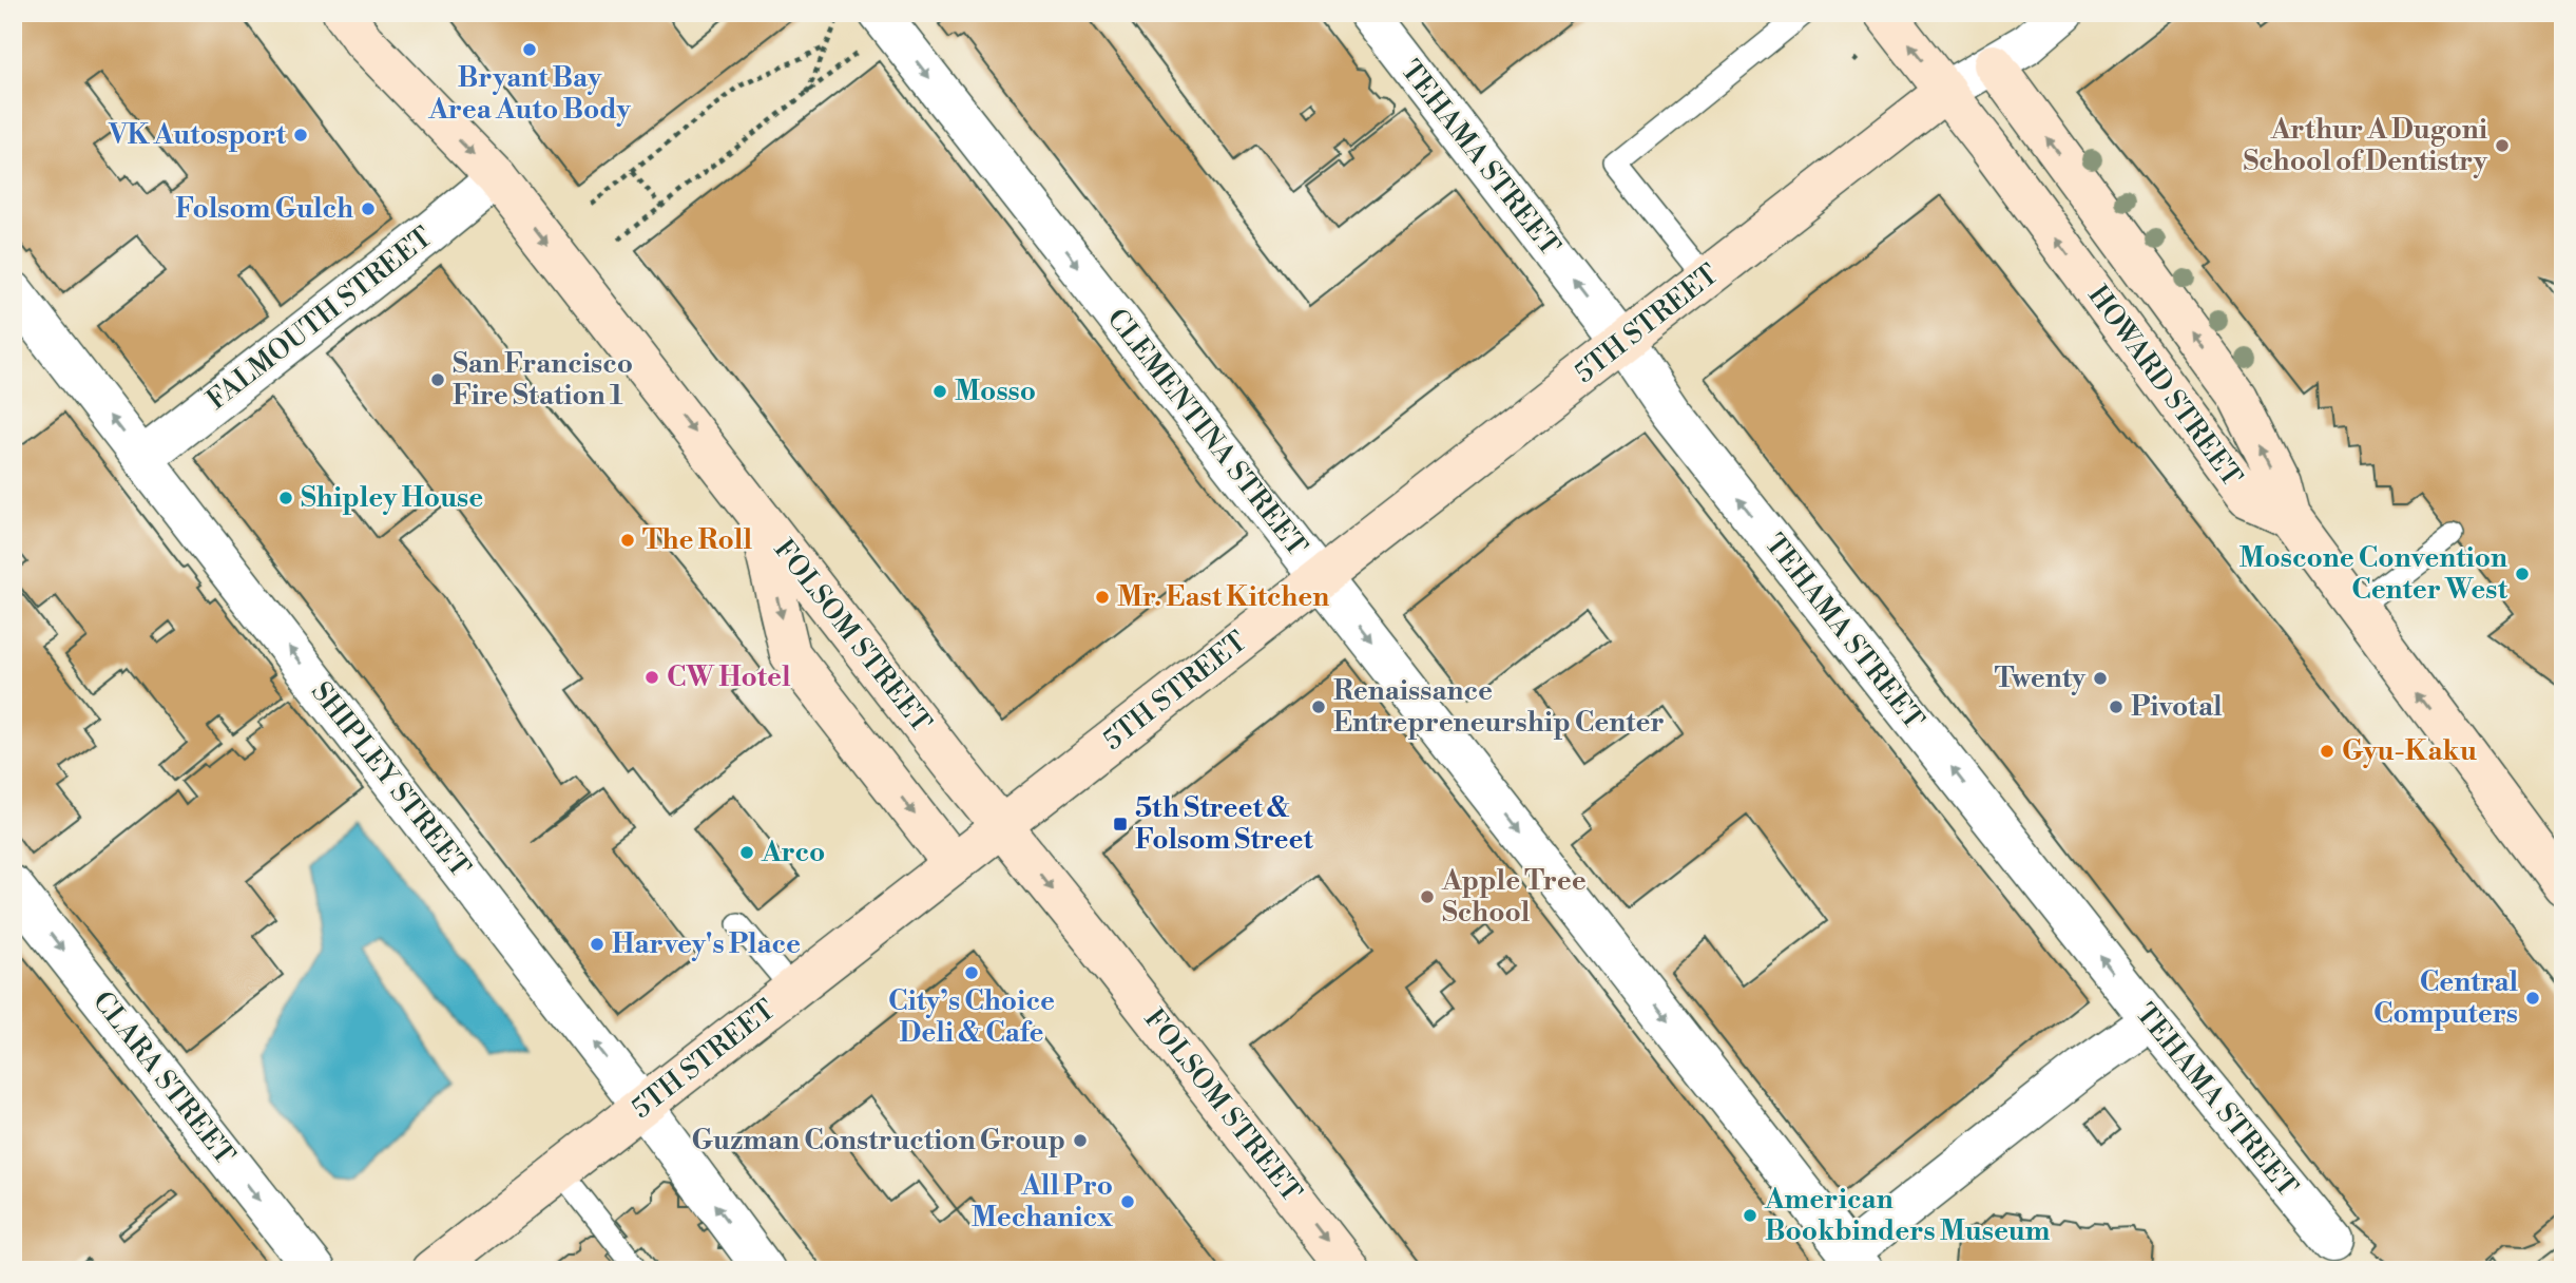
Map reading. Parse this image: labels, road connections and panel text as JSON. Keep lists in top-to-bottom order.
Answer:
{
  "streets": {
    "main road": ["5TH STREET", "HOWARD STREET", "FOLSOM STREET"],
    "street": [
      "TEHAMA STREET",
      "FALMOUTH STREET",
      "CLEMENTINA STREET",
      "SHIPLEY STREET",
      "CLARA STREET"
    ]
  },
  "crossings": [
    ["TEHAMA STREET", "5TH STREET"],
    ["FALMOUTH STREET", "FOLSOM STREET"],
    ["FALMOUTH STREET", "SHIPLEY STREET"],
    ["5TH STREET", "HOWARD STREET"],
    ["5TH STREET", "CLEMENTINA STREET"],
    ["5TH STREET", "FOLSOM STREET"],
    ["5TH STREET", "SHIPLEY STREET"]
  ],
  "one_way": [
    "TEHAMA STREET",
    "CLEMENTINA STREET",
    "FOLSOM STREET",
    "SHIPLEY STREET",
    "CLARA STREET"
  ],
  "places": {
    "other": [
      "Bryant Bay Area Auto Body",
      "VK Autosport",
      "Arthur A Dugoni School of Dentistry",
      "Folsom Gulch",
      "San Francisco Fire Station 1",
      "Mosso",
      "Shipley House",
      "The Roll",
      "Moscone Convention Center West",
      "Mr. East Kitchen",
      "CW Hotel",
      "Twenty",
      "Renaissance Entrepreneurship Center",
      "Pivotal",
      "Gyu-Kaku",
      "Arco",
      "Apple Tree School",
      "Harvey's Place",
      "City’s Choice Deli & Cafe",
      "Central Computers",
      "Guzman Construction Group",
      "All Pro Mechanicx",
      "American Bookbinders Museum"
    ],
    "transit": ["5th Street & Folsom Street"]
  }
}
